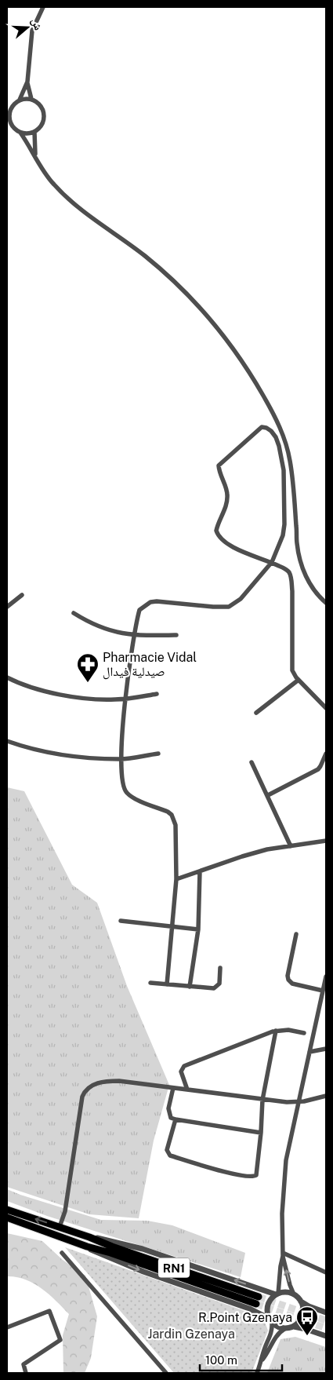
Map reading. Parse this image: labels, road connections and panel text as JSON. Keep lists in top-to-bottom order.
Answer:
{
  "streets": {
    "highway": ["RN1"]
  },
  "parks": ["Jardin Gzenaya"],
  "places": {
    "pharmacy": ["Pharmacie Vidal صيدلية فيدال"],
    "bus stop": ["R.Point Gzenaya"]
  },
  "scale_bar": "100 m",
  "north": "right"
}
